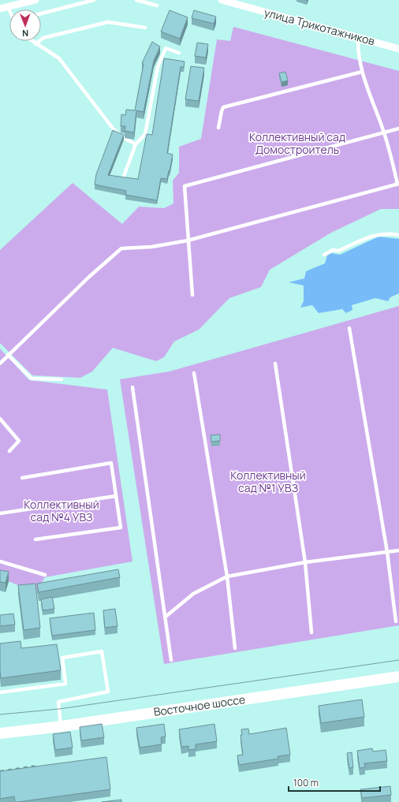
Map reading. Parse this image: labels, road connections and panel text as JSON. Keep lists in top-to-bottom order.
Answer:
{
  "streets": {
    "main road": ["Восточное шоссе"],
    "street": ["улица Трикотажников"]
  },
  "parks": ["Коллективный сад Домостроитель", "Коллективный сад №1 УВЗ", "Коллективный сад №4 УВЗ"],
  "scale_bar": "100 m",
  "north": "bottom"
}
